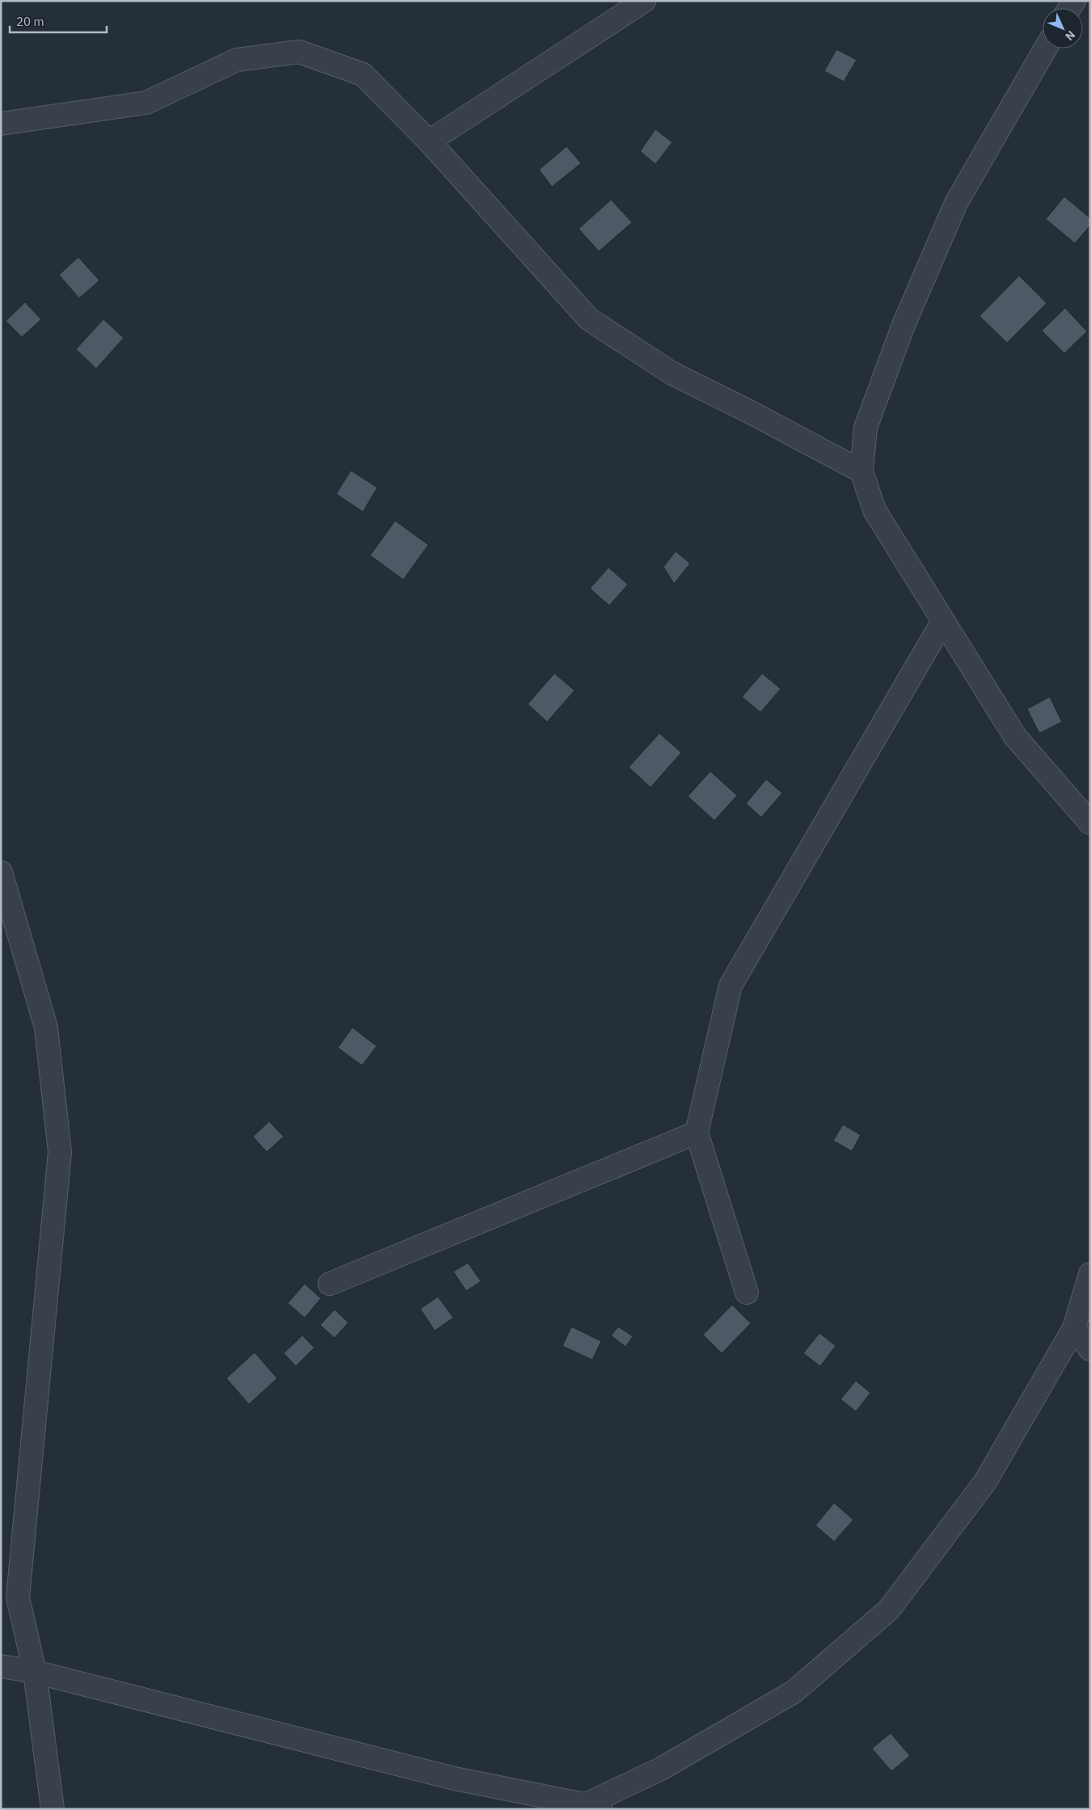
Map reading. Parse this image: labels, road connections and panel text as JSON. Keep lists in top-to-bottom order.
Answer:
{
  "scale_bar": "20 m",
  "north": "bottom right"
}
